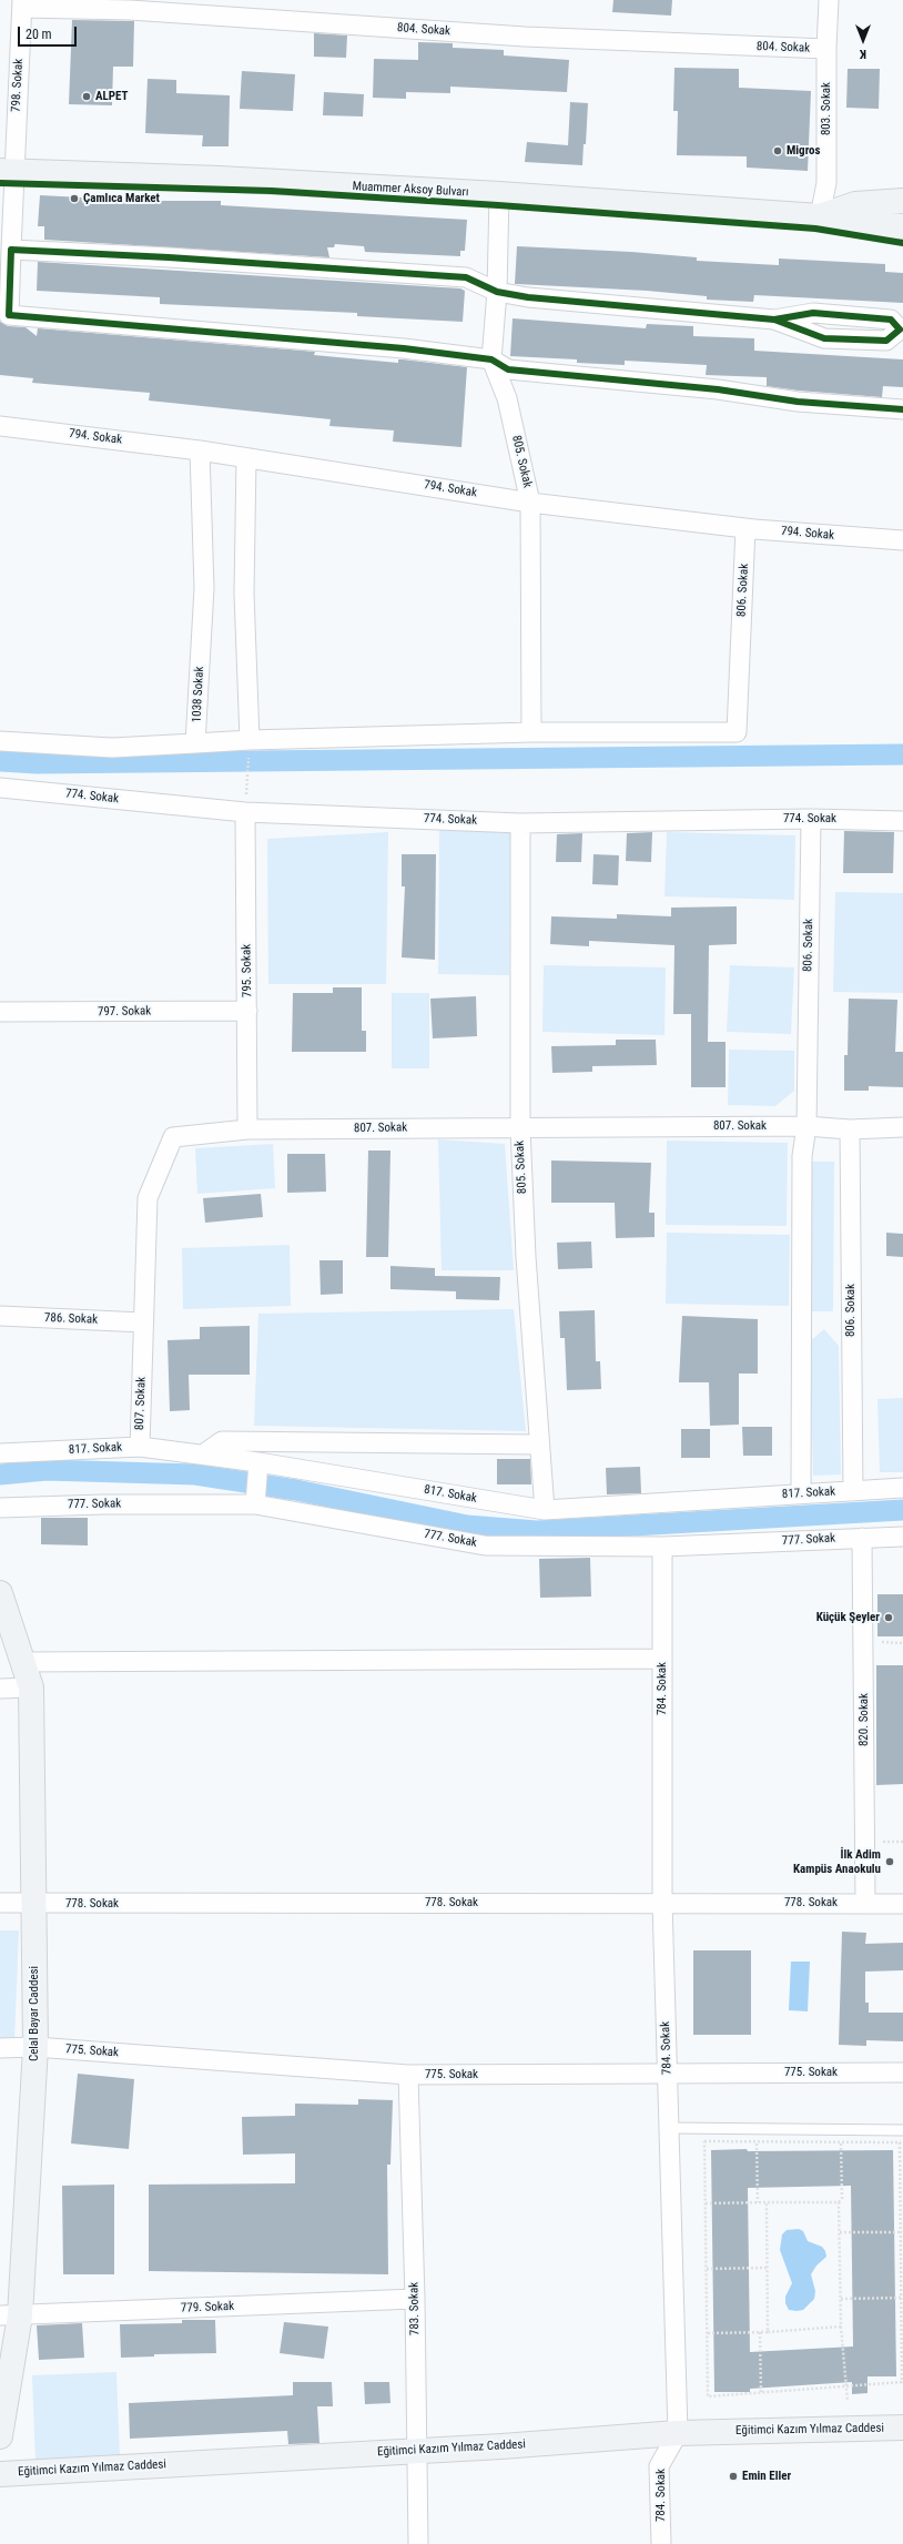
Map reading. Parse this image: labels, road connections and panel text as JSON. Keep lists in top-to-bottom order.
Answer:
{
  "streets": {
    "street": [
      "804. Sokak",
      "798. Sokak",
      "803. Sokak",
      "Muammer Aksoy Bulvarı",
      "794. Sokak",
      "805. Sokak",
      "806. Sokak",
      "1038 Sokak",
      "774. Sokak",
      "795. Sokak",
      "797. Sokak",
      "807. Sokak",
      "786. Sokak",
      "817. Sokak",
      "777. Sokak",
      "784. Sokak",
      "820. Sokak",
      "778. Sokak",
      "Celal Bayar Caddesi",
      "775. Sokak",
      "779. Sokak",
      "783. Sokak",
      "Eğitimci Kazım Yılmaz Caddesi"
    ]
  },
  "crossings": [
    ["804. Sokak", "798. Sokak"],
    ["804. Sokak", "803. Sokak"],
    ["798. Sokak", "Muammer Aksoy Bulvarı"],
    ["798. Sokak", "805. Sokak"],
    ["803. Sokak", "Muammer Aksoy Bulvarı"],
    ["Muammer Aksoy Bulvarı", "805. Sokak"],
    ["794. Sokak", "805. Sokak"],
    ["794. Sokak", "806. Sokak"],
    ["794. Sokak", "1038 Sokak"],
    ["805. Sokak", "806. Sokak"],
    ["805. Sokak", "774. Sokak"],
    ["805. Sokak", "807. Sokak"],
    ["805. Sokak", "817. Sokak"],
    ["806. Sokak", "774. Sokak"],
    ["806. Sokak", "807. Sokak"],
    ["806. Sokak", "817. Sokak"],
    ["774. Sokak", "795. Sokak"],
    ["795. Sokak", "797. Sokak"],
    ["795. Sokak", "807. Sokak"],
    ["807. Sokak", "786. Sokak"],
    ["807. Sokak", "817. Sokak"],
    ["777. Sokak", "784. Sokak"],
    ["777. Sokak", "820. Sokak"],
    ["784. Sokak", "778. Sokak"],
    ["784. Sokak", "775. Sokak"],
    ["784. Sokak", "Eğitimci Kazım Yılmaz Caddesi"],
    ["820. Sokak", "778. Sokak"],
    ["778. Sokak", "Celal Bayar Caddesi"],
    ["Celal Bayar Caddesi", "775. Sokak"],
    ["Celal Bayar Caddesi", "779. Sokak"],
    ["775. Sokak", "783. Sokak"],
    ["779. Sokak", "783. Sokak"],
    ["783. Sokak", "Eğitimci Kazım Yılmaz Caddesi"]
  ],
  "places": [
    "ALPET",
    "Migros",
    "Çamlıca Market",
    "Küçük Şeyler",
    "İlk Adim Kampüs Anaokulu",
    "Emin Eller"
  ],
  "scale_bar": "20 m",
  "north": "bottom"
}
